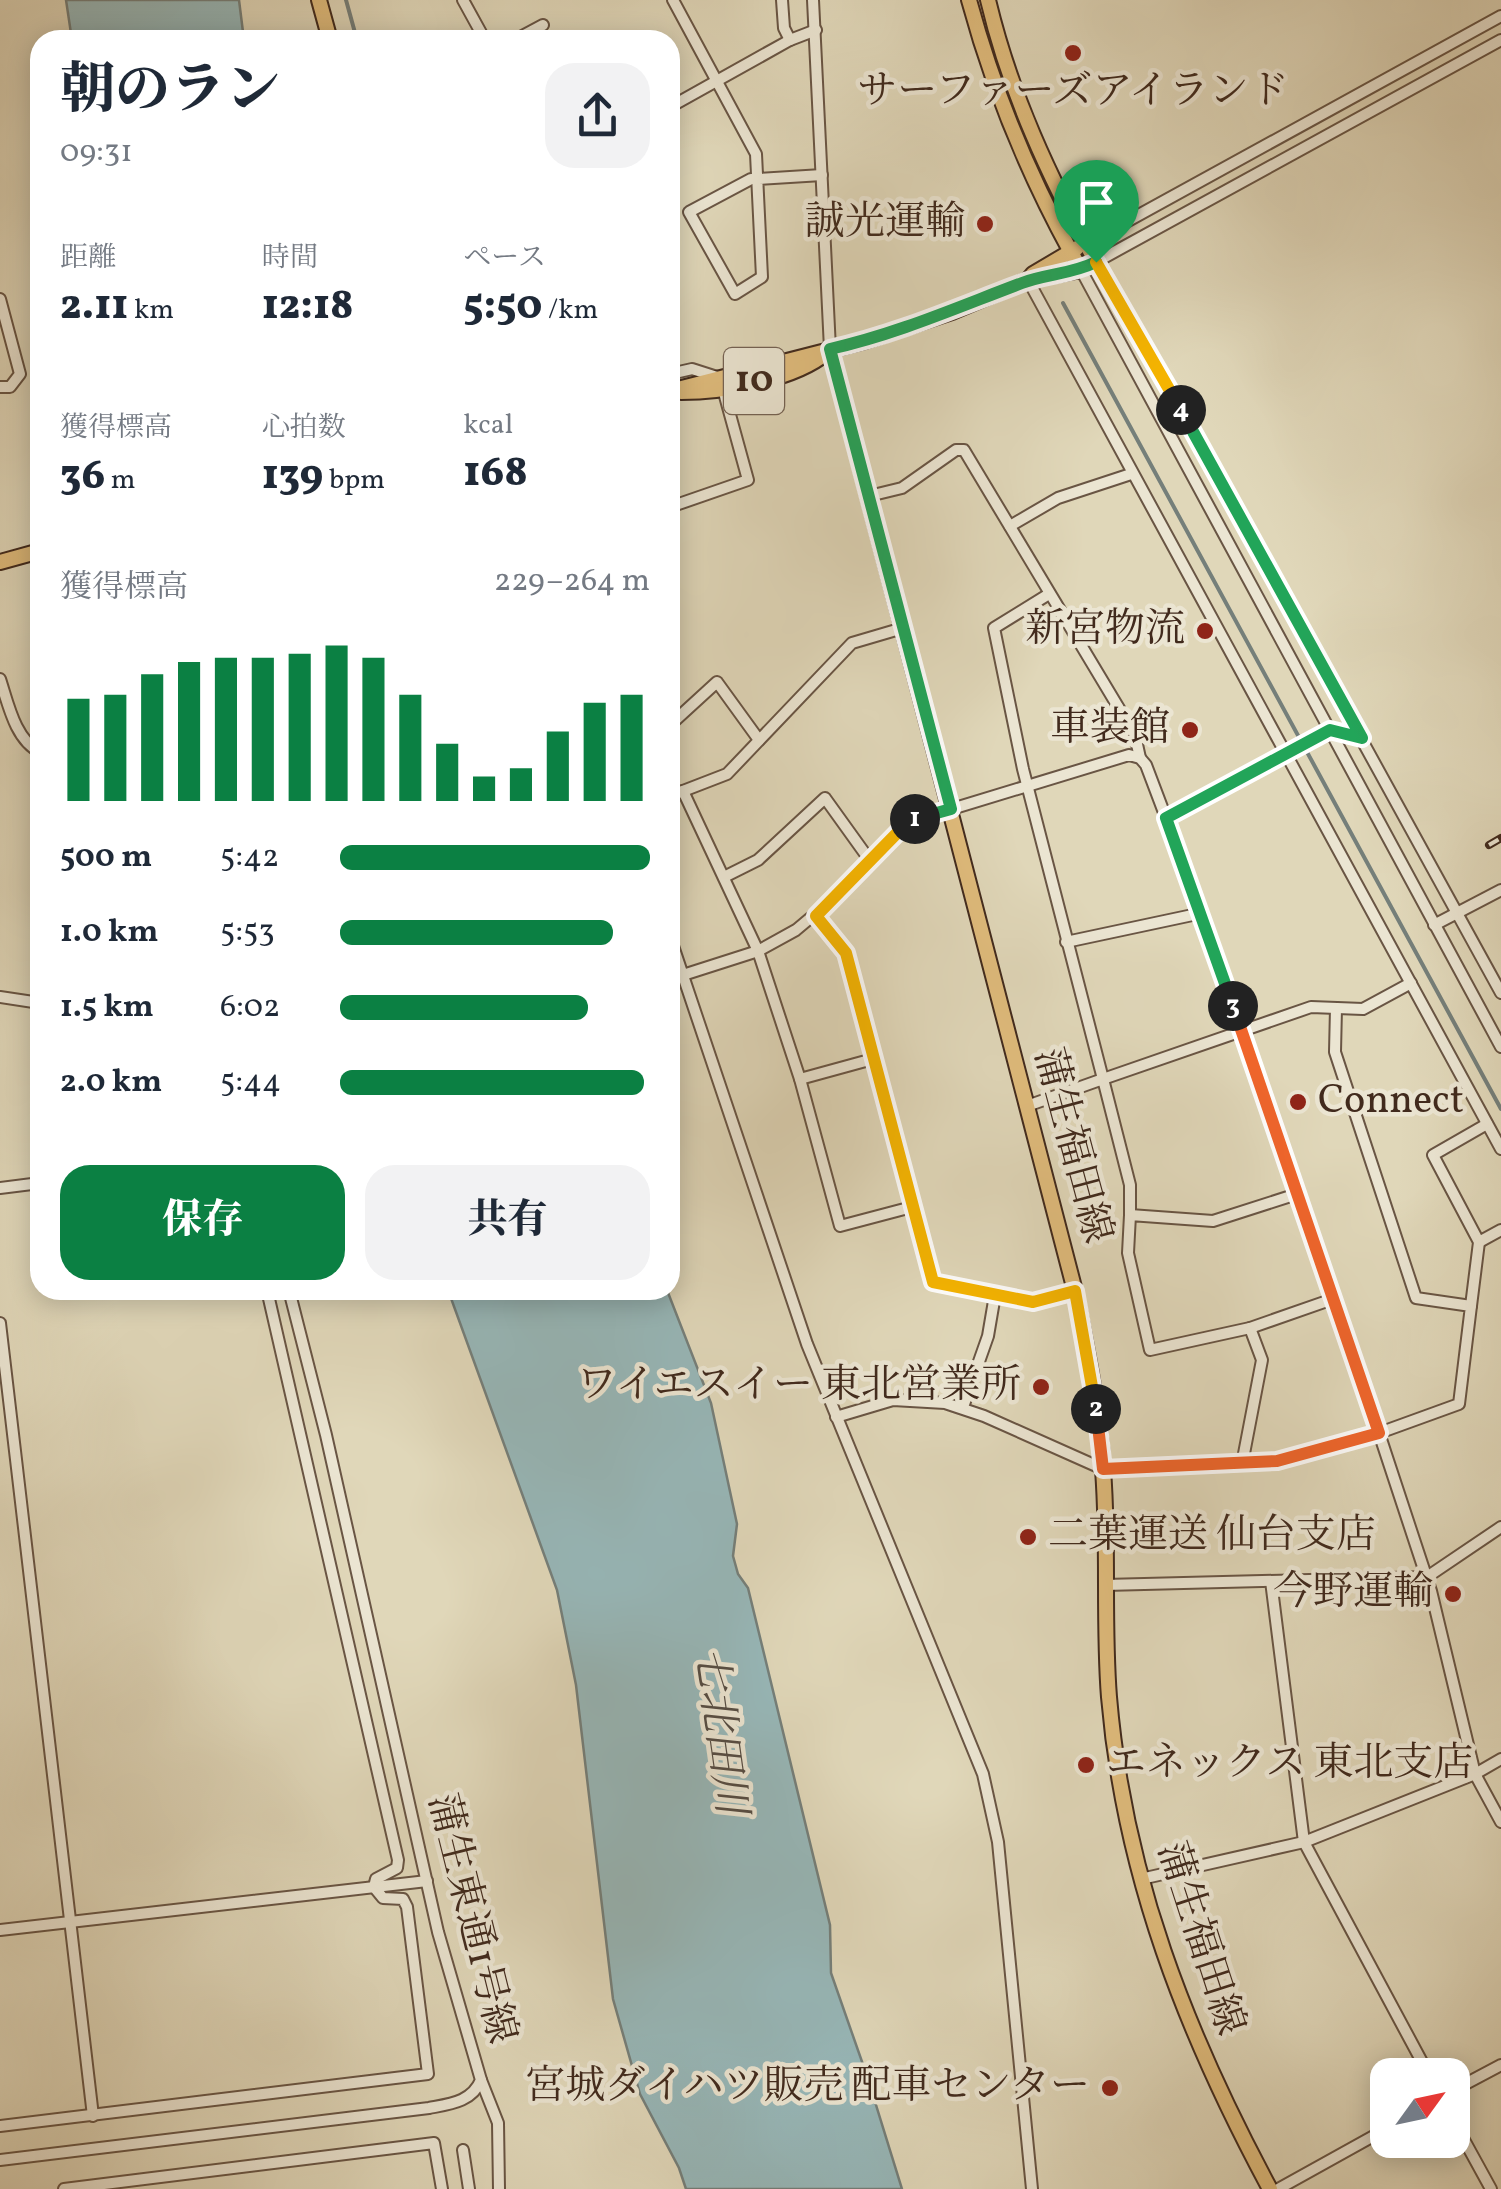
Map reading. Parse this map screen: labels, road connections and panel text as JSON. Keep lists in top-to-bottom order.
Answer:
{
  "streets": {
    "main road": ["10", "蒲生福田線"],
    "street": ["蒲生東通1号線"]
  },
  "crossings": [
    ["10", "蒲生福田線"]
  ],
  "water": ["七北田川"],
  "places": [
    "サーファーズアイランド",
    "誠光運輸",
    "新宮物流",
    "車装館",
    "Connect",
    "ワイエスイー 東北営業所",
    "二葉運送 仙台支店",
    "今野運輸",
    "エネックス 東北支店",
    "宮城ダイハツ販売 配車センター"
  ],
  "north": "top right",
  "page": {
    "heading": ["朝のラン", "09:31"],
    "stats": [
      ["距離", "2.11 km"],
      ["時間", "12:18"],
      ["ペース", "5:50 /km"],
      ["獲得標高", "36 m"],
      ["心拍数", "139 bpm"],
      ["kcal", "168"]
    ],
    "pins": [
      "4",
      "1",
      "3",
      "2"
    ],
    "chart": ["獲得標高", "229–264 m"],
    "list": [
      {
        "name": "500 m",
        "note": "5:42"
      },
      {
        "name": "1.0 km",
        "note": "5:53"
      },
      {
        "name": "1.5 km",
        "note": "6:02"
      },
      {
        "name": "2.0 km",
        "note": "5:44"
      }
    ],
    "buttons": ["保存", "共有"]
  }
}
